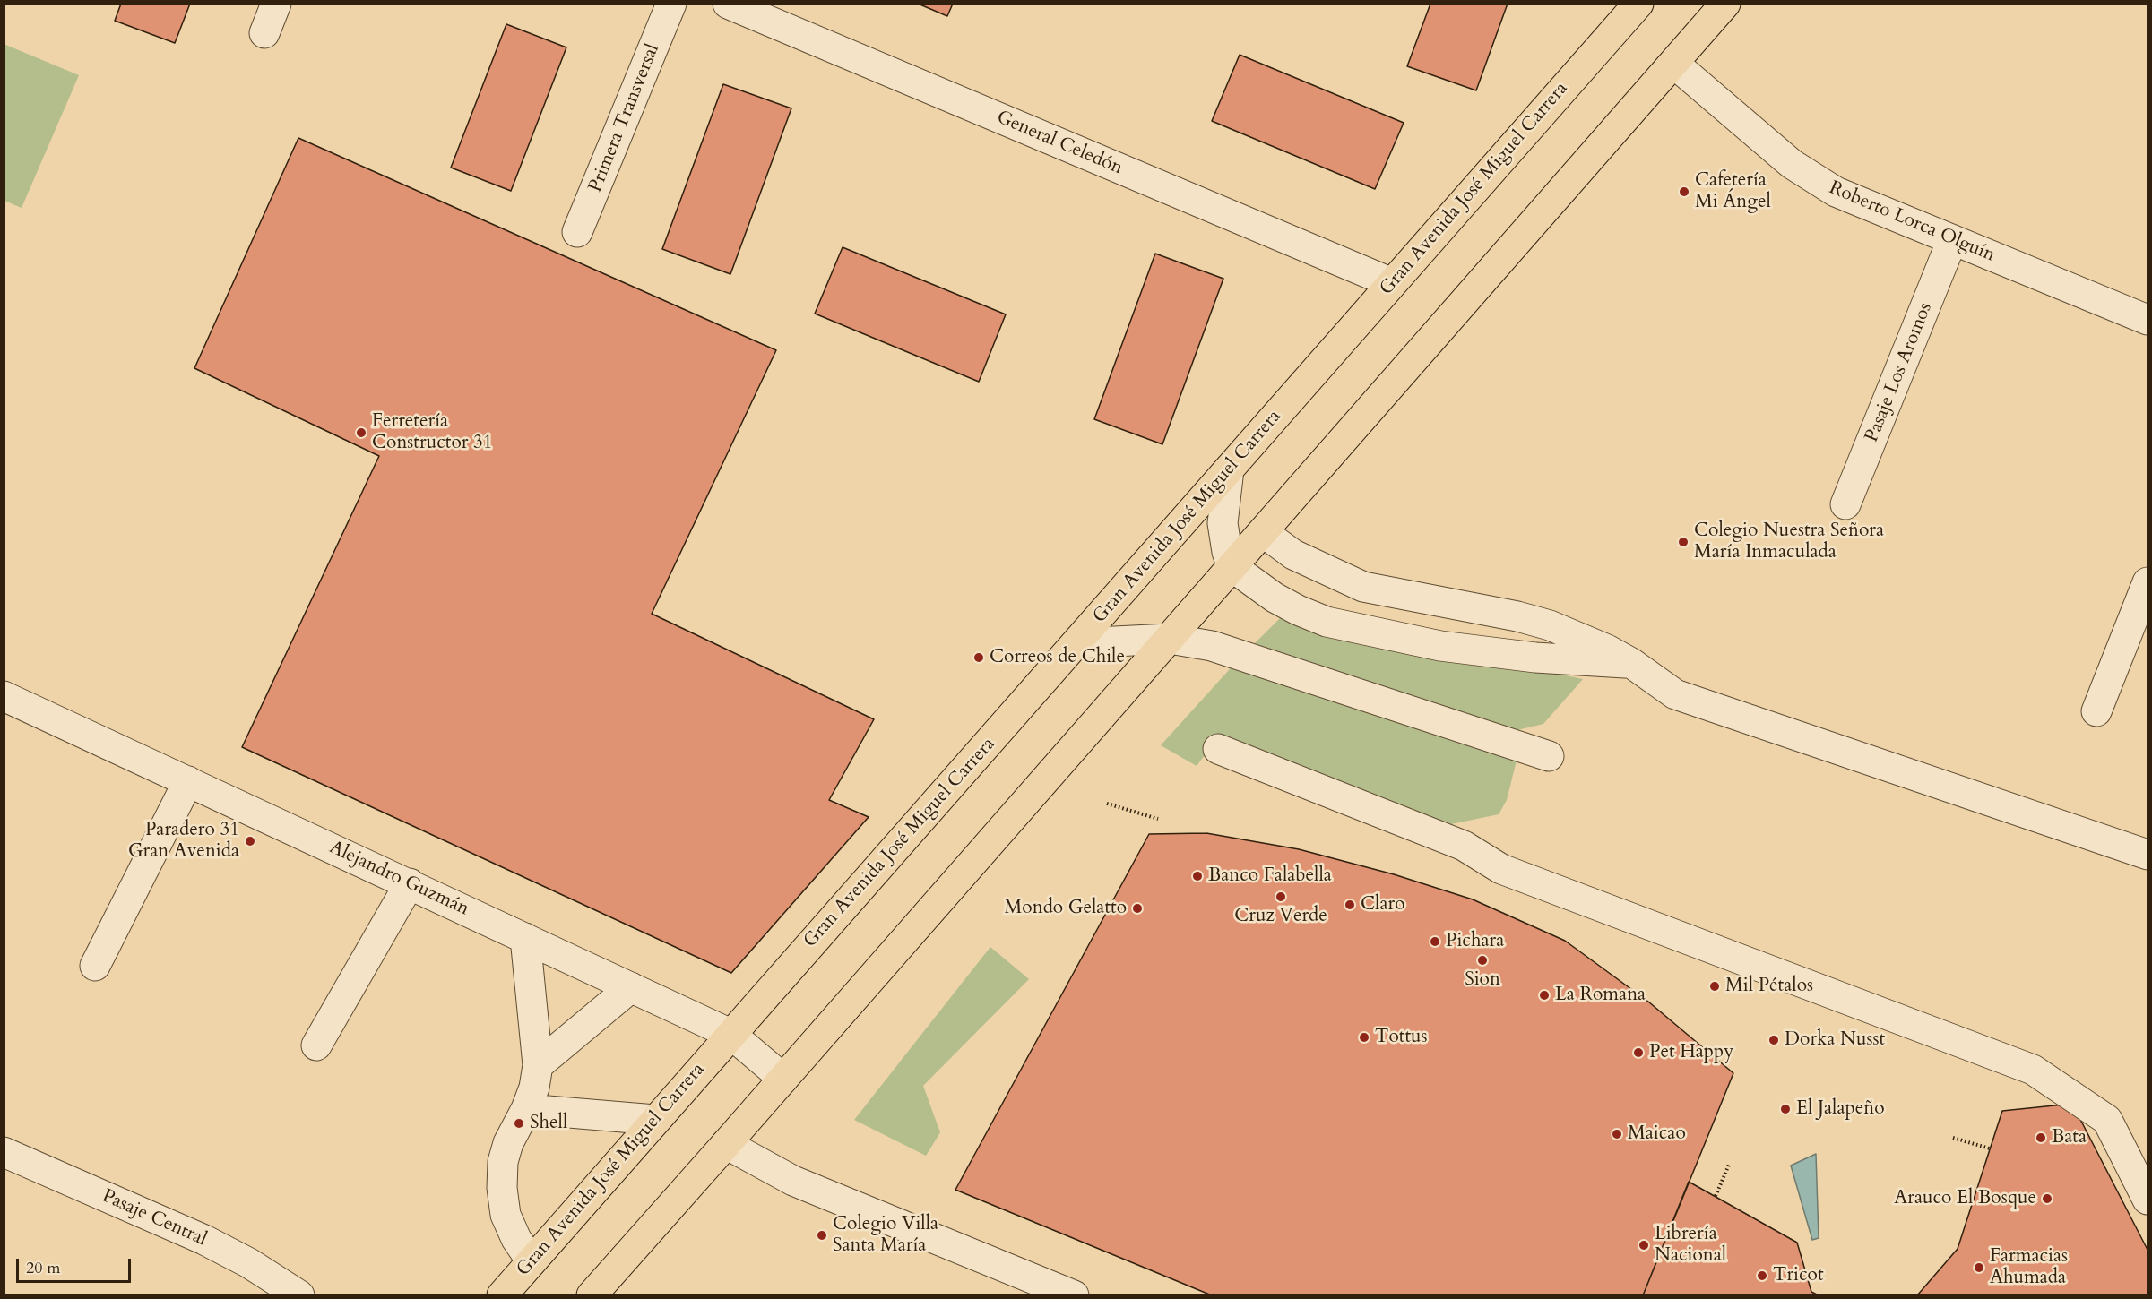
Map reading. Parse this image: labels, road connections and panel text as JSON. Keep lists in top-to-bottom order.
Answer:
{
  "streets": {
    "main road": ["Gran Avenida José Miguel Carrera"],
    "street": [
      "Primera Transversal",
      "General Celedón",
      "Roberto Lorca Olguín",
      "Pasaje Los Aromos",
      "Alejandro Guzmán",
      "Pasaje Central"
    ]
  },
  "crossings": [
    ["General Celedón", "Gran Avenida José Miguel Carrera"],
    ["Gran Avenida José Miguel Carrera", "Alejandro Guzmán"],
    ["Roberto Lorca Olguín", "Pasaje Los Aromos"]
  ],
  "places": [
    "Cafetería Mi Ángel",
    "Ferretería Constructor 31",
    "Colegio Nuestra Señora María Inmaculada",
    "Correos de Chile",
    "Paradero 31 Gran Avenida",
    "Banco Falabella",
    "Cruz Verde",
    "Claro",
    "Mondo Gelatto",
    "Pichara",
    "Sion",
    "Mil Pétalos",
    "La Romana",
    "Tottus",
    "Dorka Nusst",
    "Pet Happy",
    "El Jalapeño",
    "Shell",
    "Maicao",
    "Bata",
    "Arauco El Bosque",
    "Colegio Villa Santa María",
    "Librería Nacional",
    "Farmacias Ahumada",
    "Tricot"
  ],
  "scale_bar": "20 m"
}
